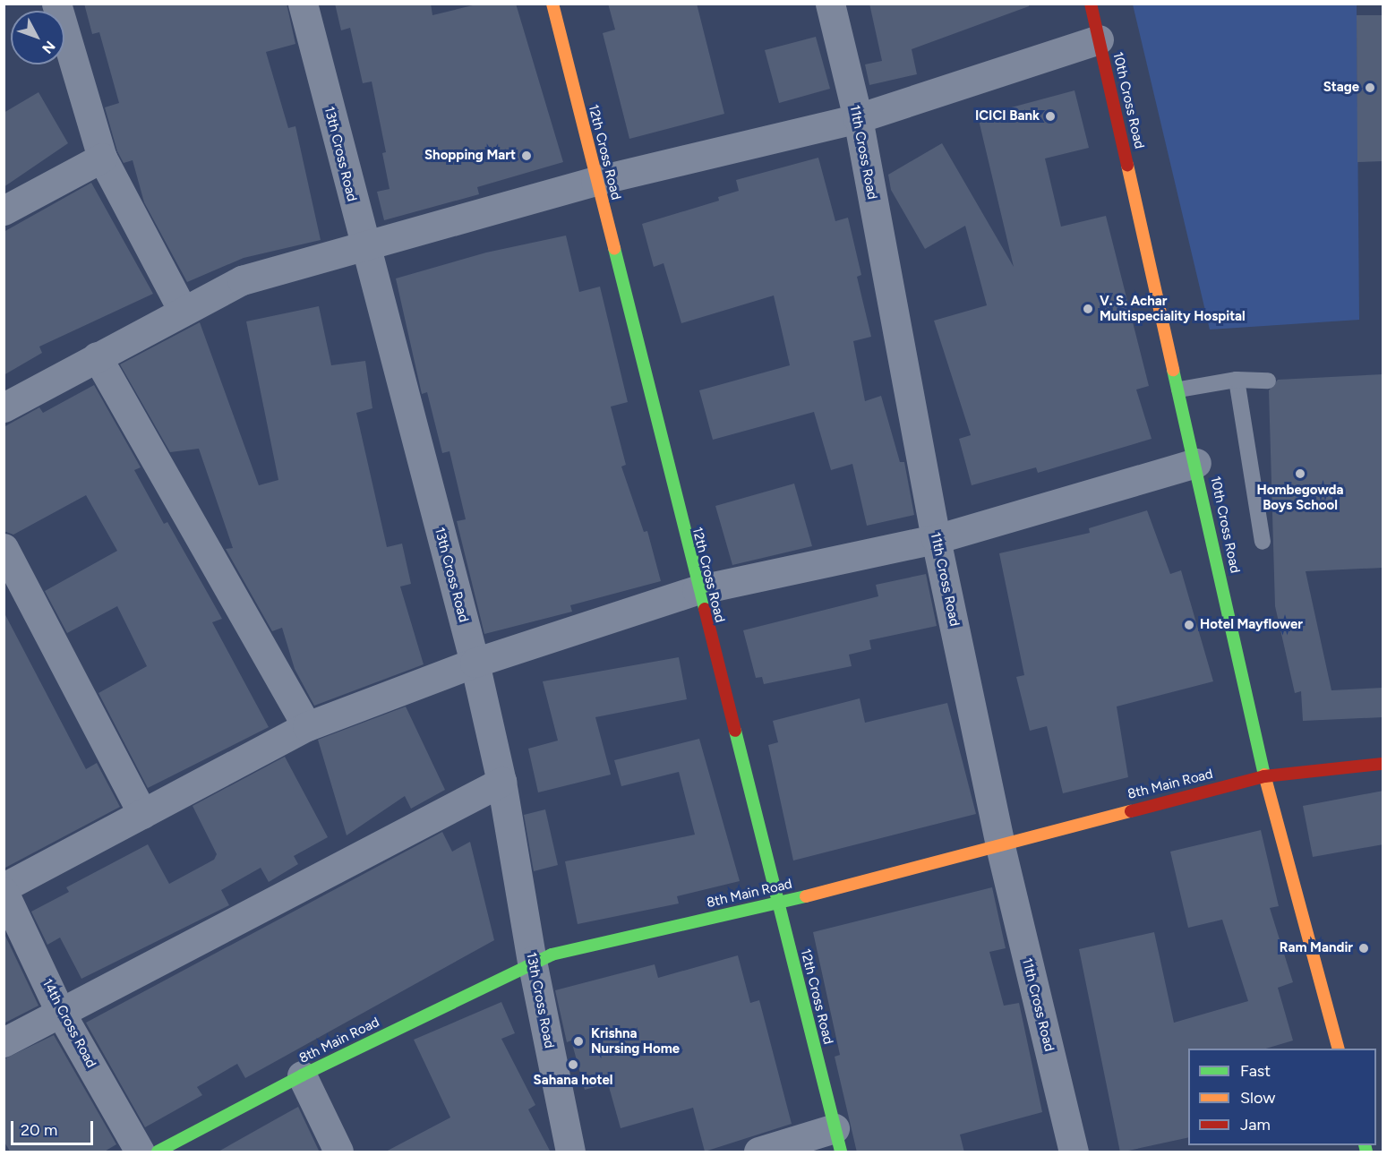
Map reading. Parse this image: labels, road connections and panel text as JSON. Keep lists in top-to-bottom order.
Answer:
{
  "streets": {
    "main road": ["10th Cross Road", "12th Cross Road", "8th Main Road"],
    "street": ["11th Cross Road", "13th Cross Road", "14th Cross Road"]
  },
  "crossings": [
    ["10th Cross Road", "8th Main Road"],
    ["12th Cross Road", "8th Main Road"],
    ["11th Cross Road", "8th Main Road"],
    ["13th Cross Road", "8th Main Road"]
  ],
  "places": [
    "Stage",
    "ICICI Bank",
    "Shopping Mart",
    "V. S. Achar Multispeciality Hospital",
    "Hombegowda Boys School",
    "Hotel Mayflower",
    "Ram Mandir",
    "Krishna Nursing Home",
    "Sahana hotel"
  ],
  "legend": ["Fast", "Slow", "Jam"],
  "scale_bar": "20 m",
  "north": "bottom right"
}
